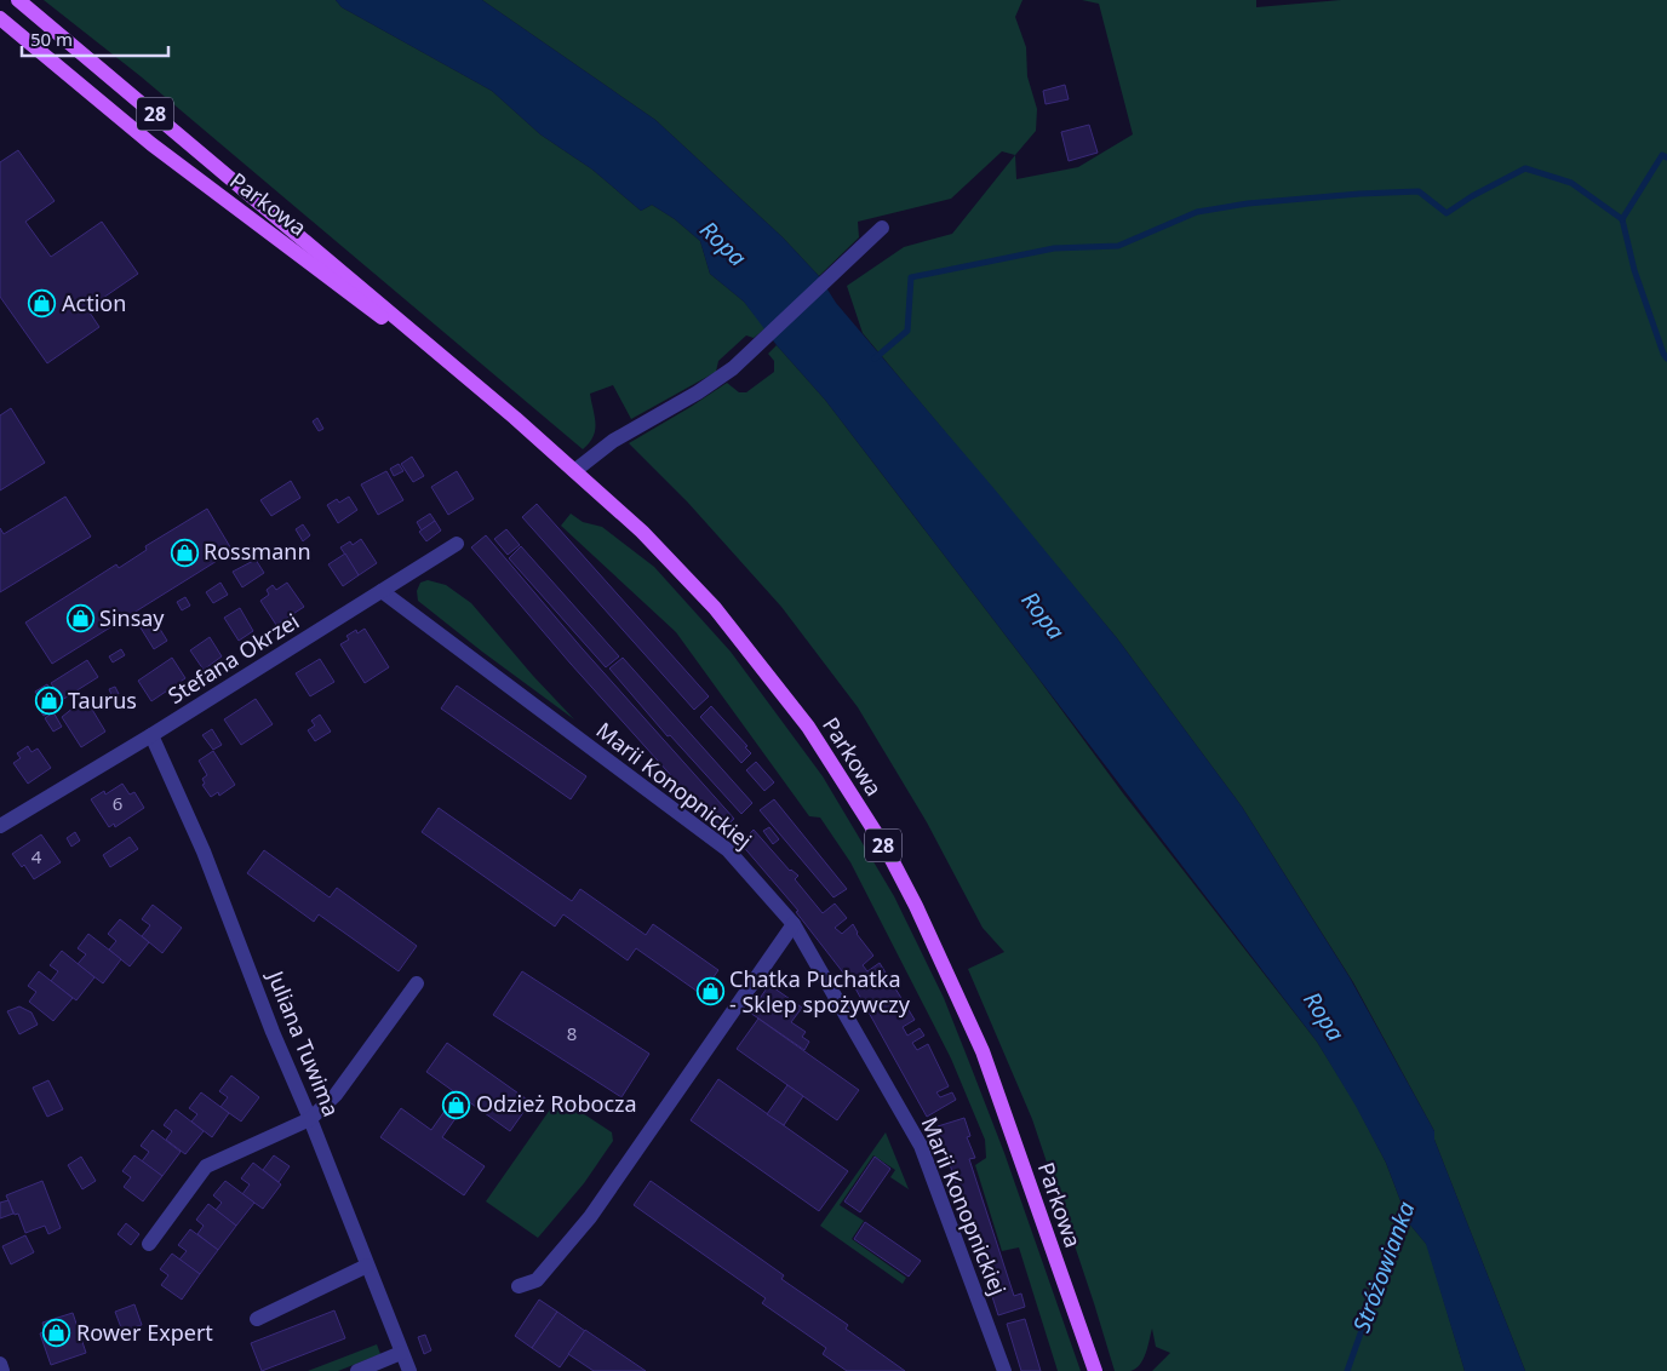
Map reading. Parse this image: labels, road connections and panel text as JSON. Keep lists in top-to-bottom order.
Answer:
{
  "streets": {
    "main road": ["28", "Parkowa"],
    "street": ["Stefana Okrzei", "Marii Konopnickiej", "Juliana Tuwima"]
  },
  "crossings": [
    ["Stefana Okrzei", "Marii Konopnickiej"],
    ["Stefana Okrzei", "Juliana Tuwima"]
  ],
  "water": ["Ropa", "Stróżowianka"],
  "places": {
    "shop": [
      "Action",
      "Rossmann",
      "Sinsay",
      "Taurus",
      "Chatka Puchatka - Sklep spożywczy",
      "Odzież Robocza",
      "Rower Expert"
    ]
  },
  "house_numbers": ["6", "4", "8"],
  "scale_bar": "50 m"
}
